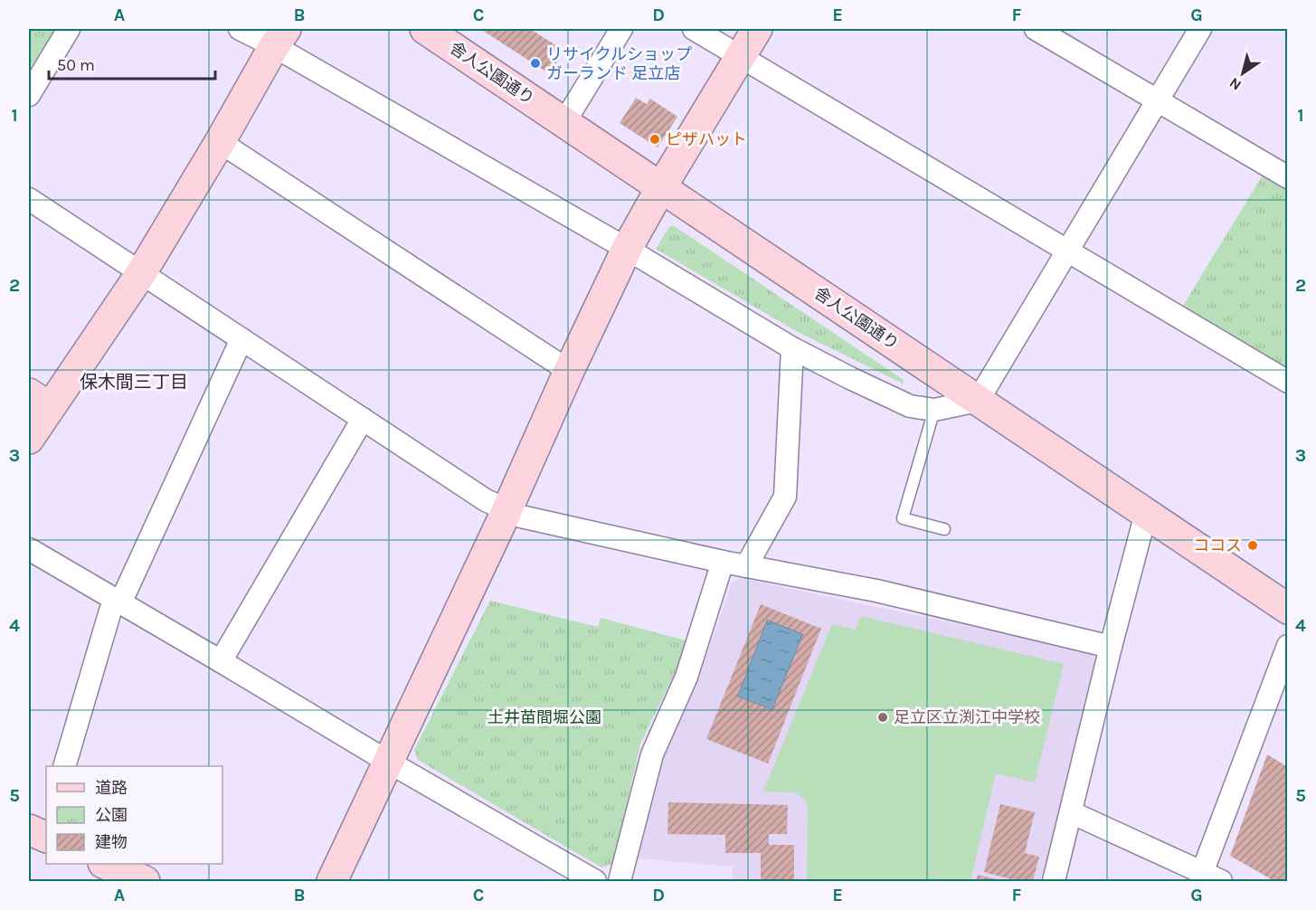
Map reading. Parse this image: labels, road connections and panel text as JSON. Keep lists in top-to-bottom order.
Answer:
{
  "streets": {
    "street": ["舎人公園通り"]
  },
  "districts": ["保木間三丁目"],
  "parks": ["土井苗間堀公園"],
  "places": [
    "リサイクルショップ ガーランド 足立店",
    "ピザハット",
    "ココス",
    "足立区立渕江中学校"
  ],
  "legend": ["道路", "公園", "建物"],
  "scale_bar": "50 m",
  "north": "bottom left",
  "grid": {
    "columns": [
      "A",
      "B",
      "C",
      "D",
      "E",
      "F",
      "G"
    ],
    "rows": [
      "1",
      "2",
      "3",
      "4",
      "5"
    ]
  }
}
